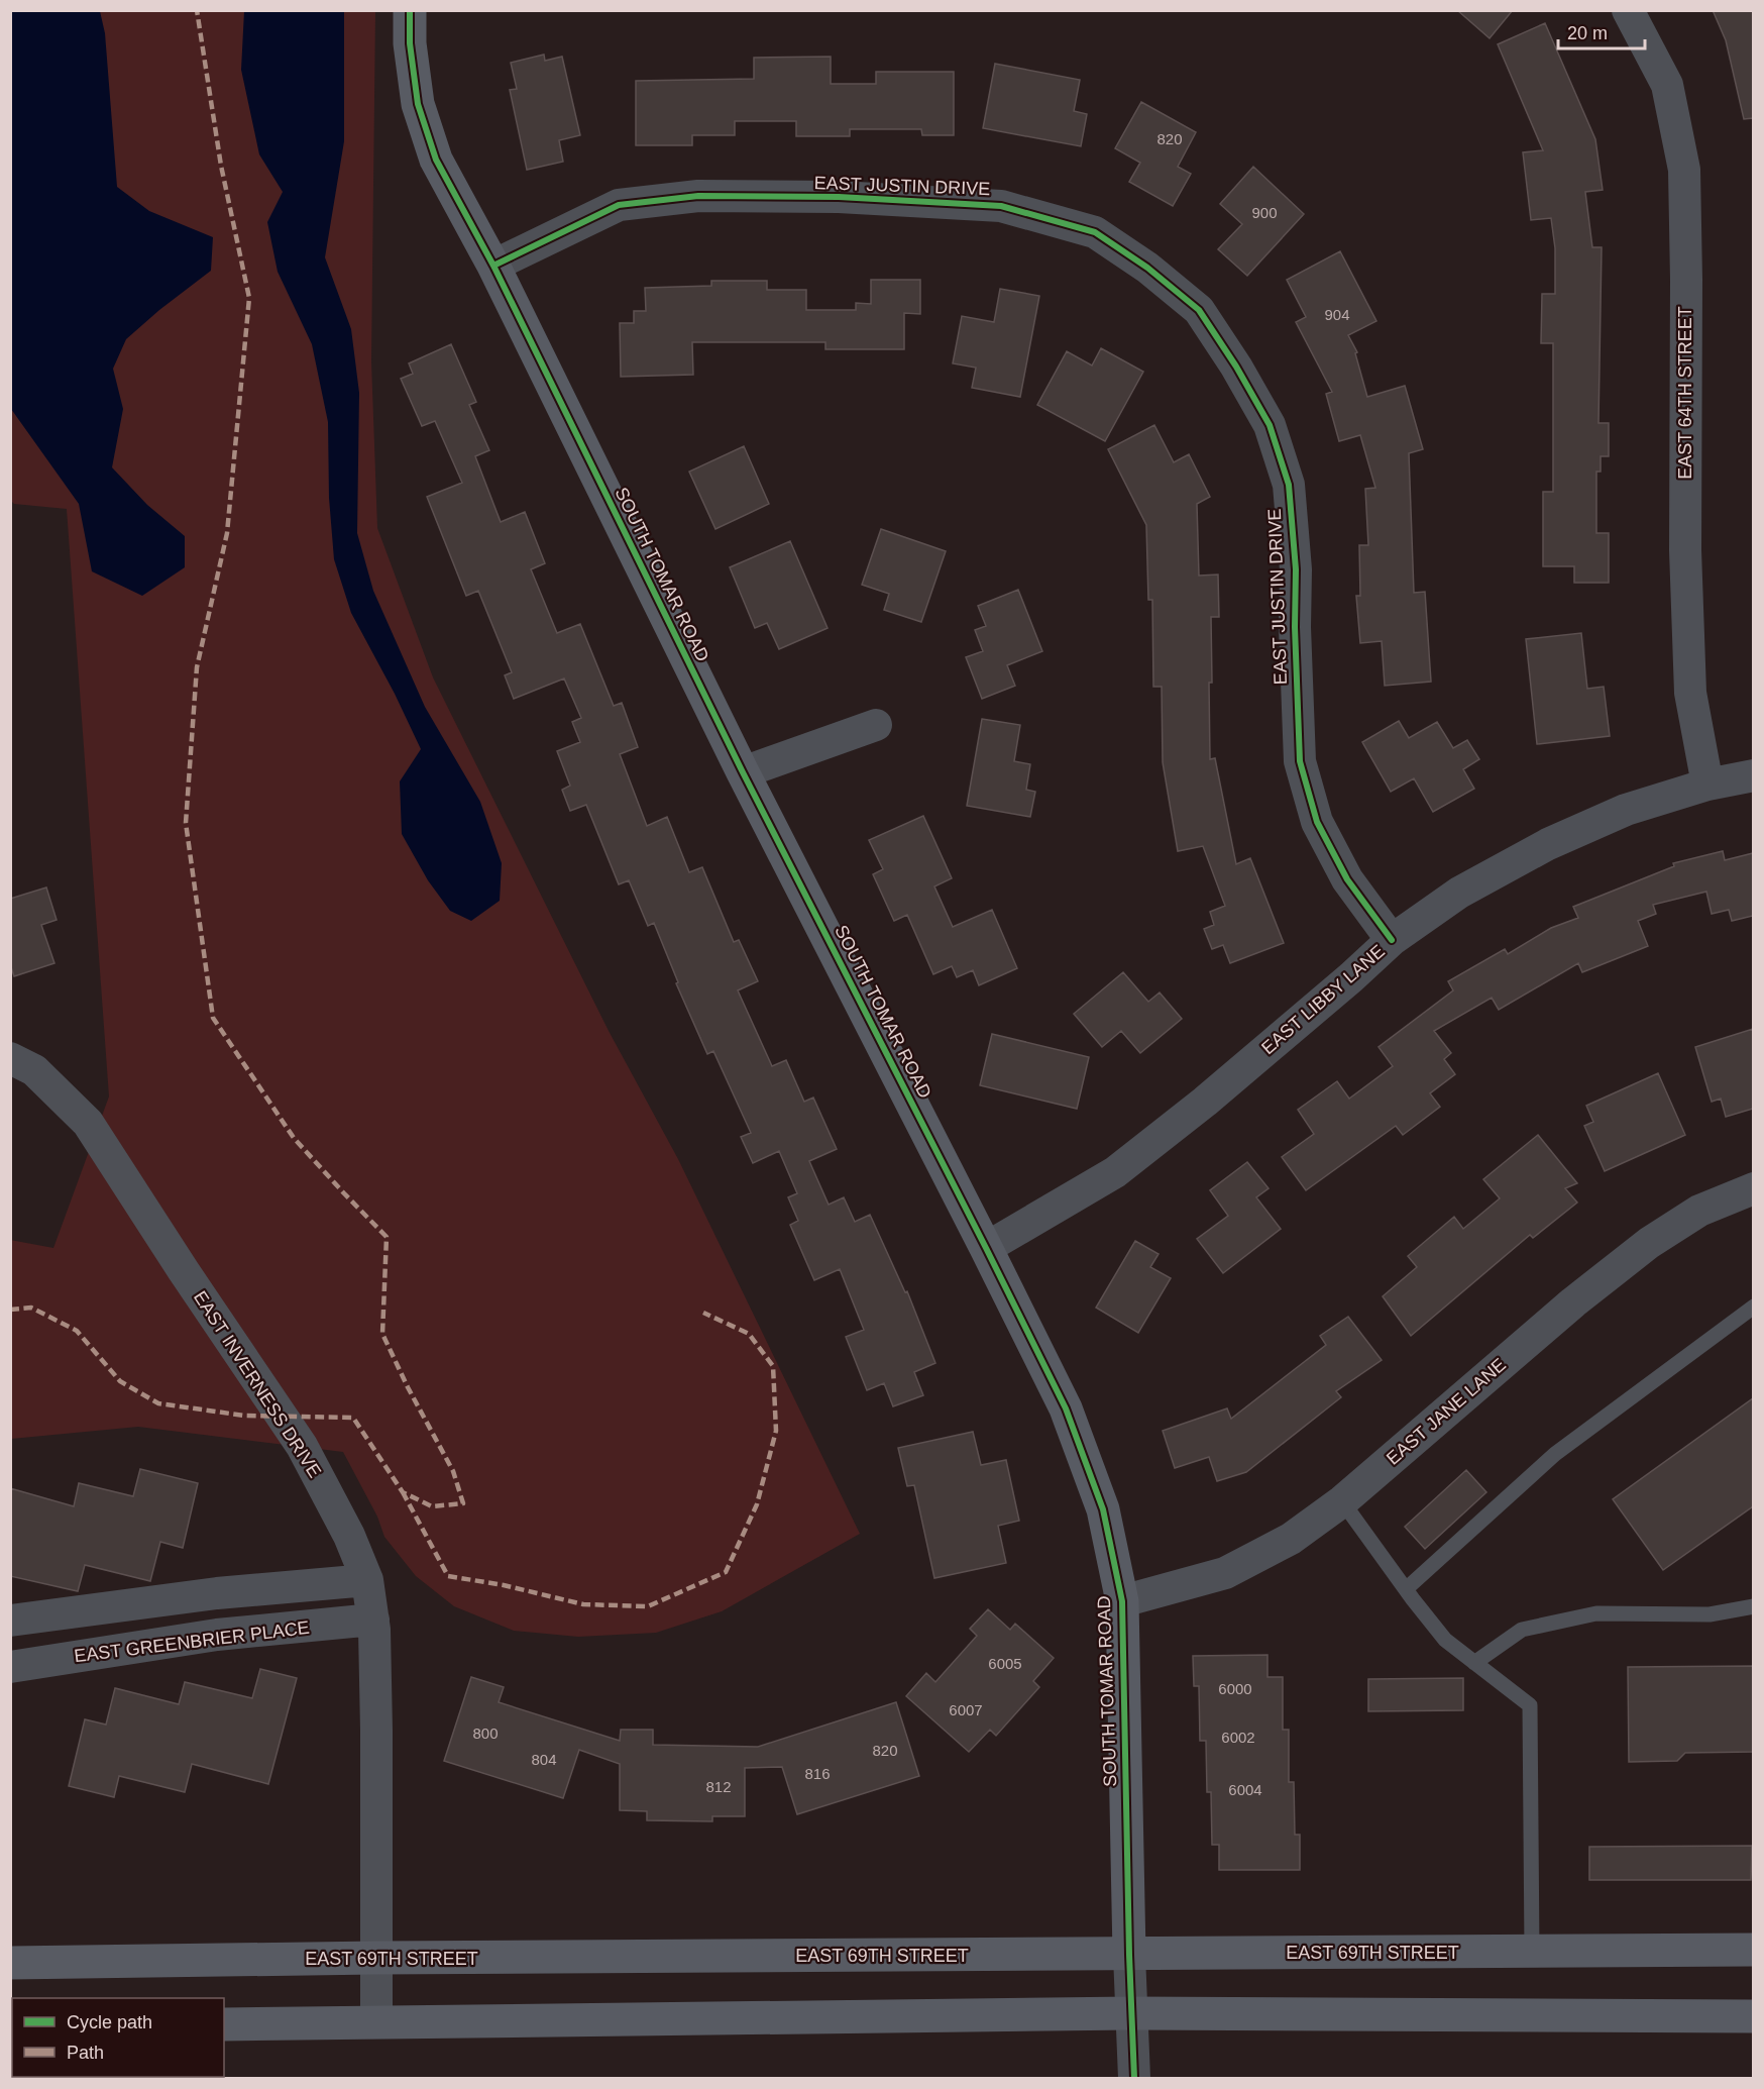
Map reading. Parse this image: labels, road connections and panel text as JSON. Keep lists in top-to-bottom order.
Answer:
{
  "streets": {
    "main road": ["SOUTH TOMAR ROAD", "EAST 69TH STREET"],
    "street": [
      "EAST JUSTIN DRIVE",
      "EAST 64TH STREET",
      "EAST LIBBY LANE",
      "EAST INVERNESS DRIVE",
      "EAST JANE LANE",
      "EAST GREENBRIER PLACE"
    ]
  },
  "crossings": [
    ["EAST JUSTIN DRIVE", "SOUTH TOMAR ROAD"],
    ["EAST JUSTIN DRIVE", "EAST LIBBY LANE"],
    ["EAST 64TH STREET", "EAST LIBBY LANE"],
    ["SOUTH TOMAR ROAD", "EAST LIBBY LANE"],
    ["SOUTH TOMAR ROAD", "EAST JANE LANE"],
    ["SOUTH TOMAR ROAD", "EAST 69TH STREET"],
    ["EAST INVERNESS DRIVE", "EAST GREENBRIER PLACE"],
    ["EAST INVERNESS DRIVE", "EAST 69TH STREET"]
  ],
  "house_numbers": [
    "820",
    "900",
    "904",
    "6005",
    "6000",
    "6007",
    "800",
    "6002",
    "820",
    "804",
    "816",
    "812",
    "6004"
  ],
  "legend": ["Cycle path", "Path"],
  "scale_bar": "20 m"
}
